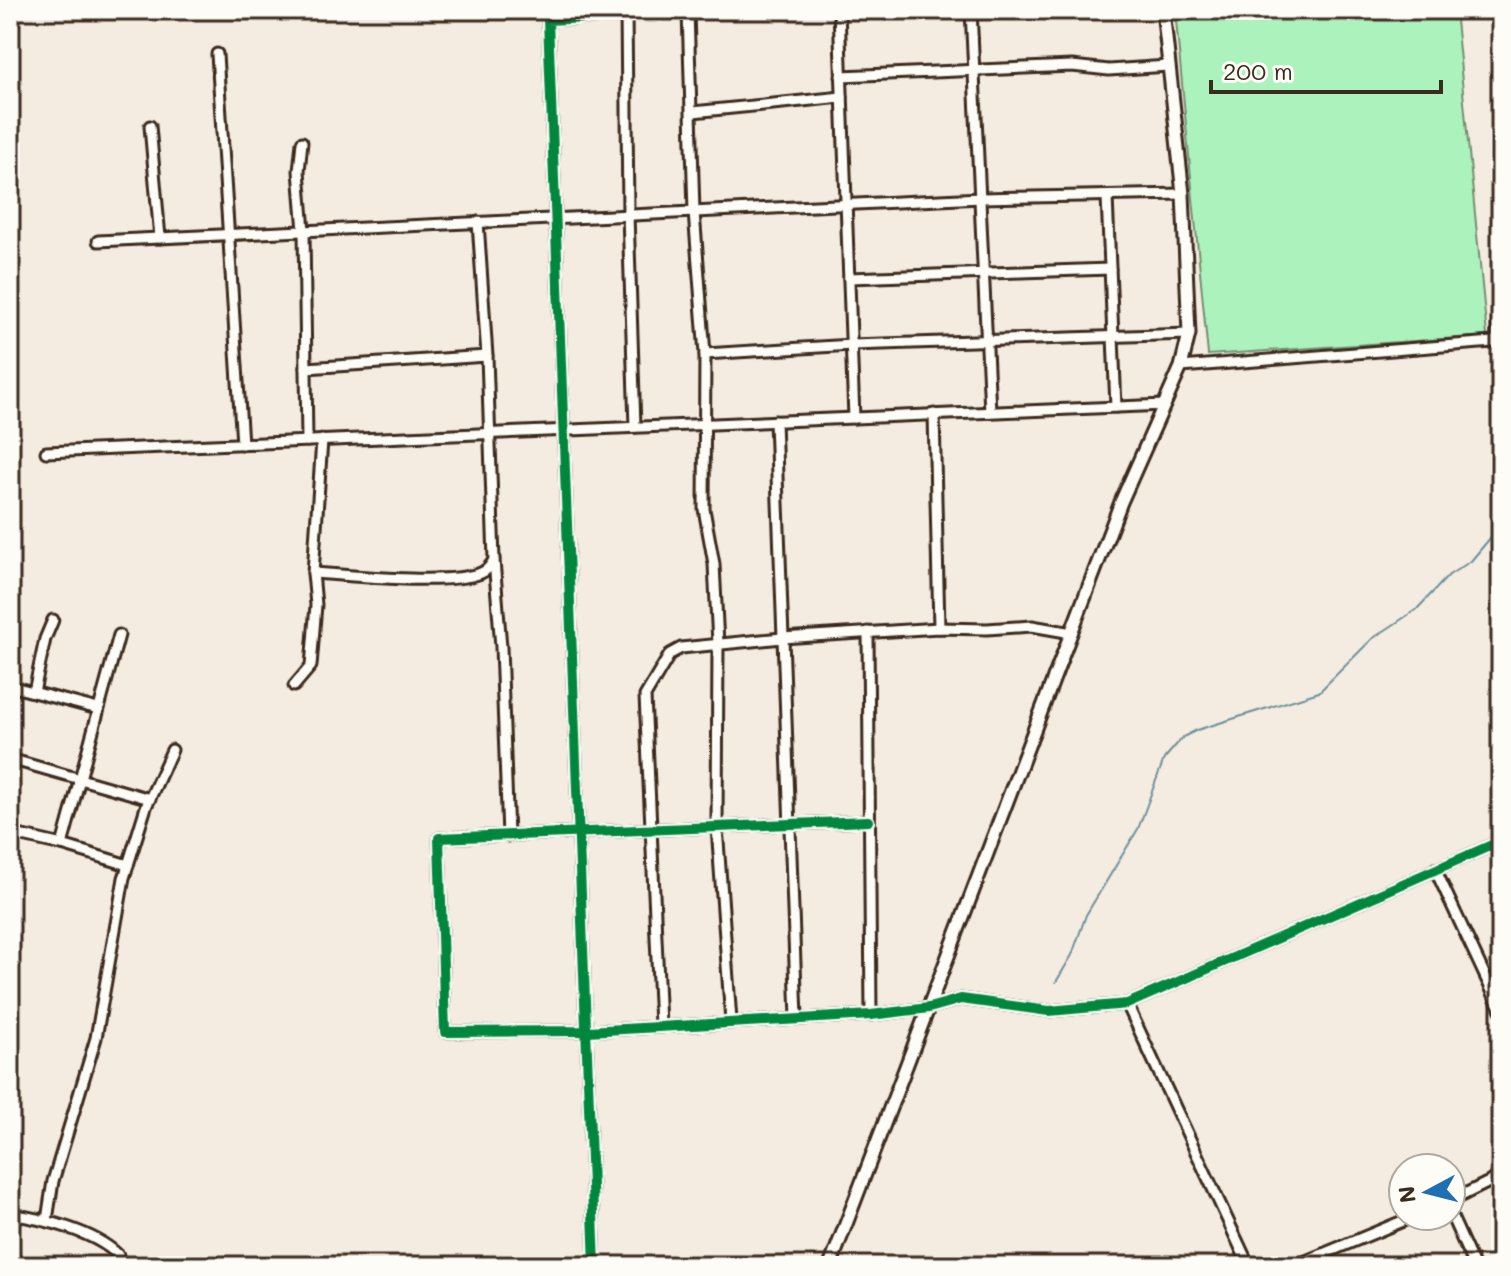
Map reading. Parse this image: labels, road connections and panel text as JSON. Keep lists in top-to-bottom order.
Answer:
{
  "scale_bar": "200 m",
  "north": "left"
}
